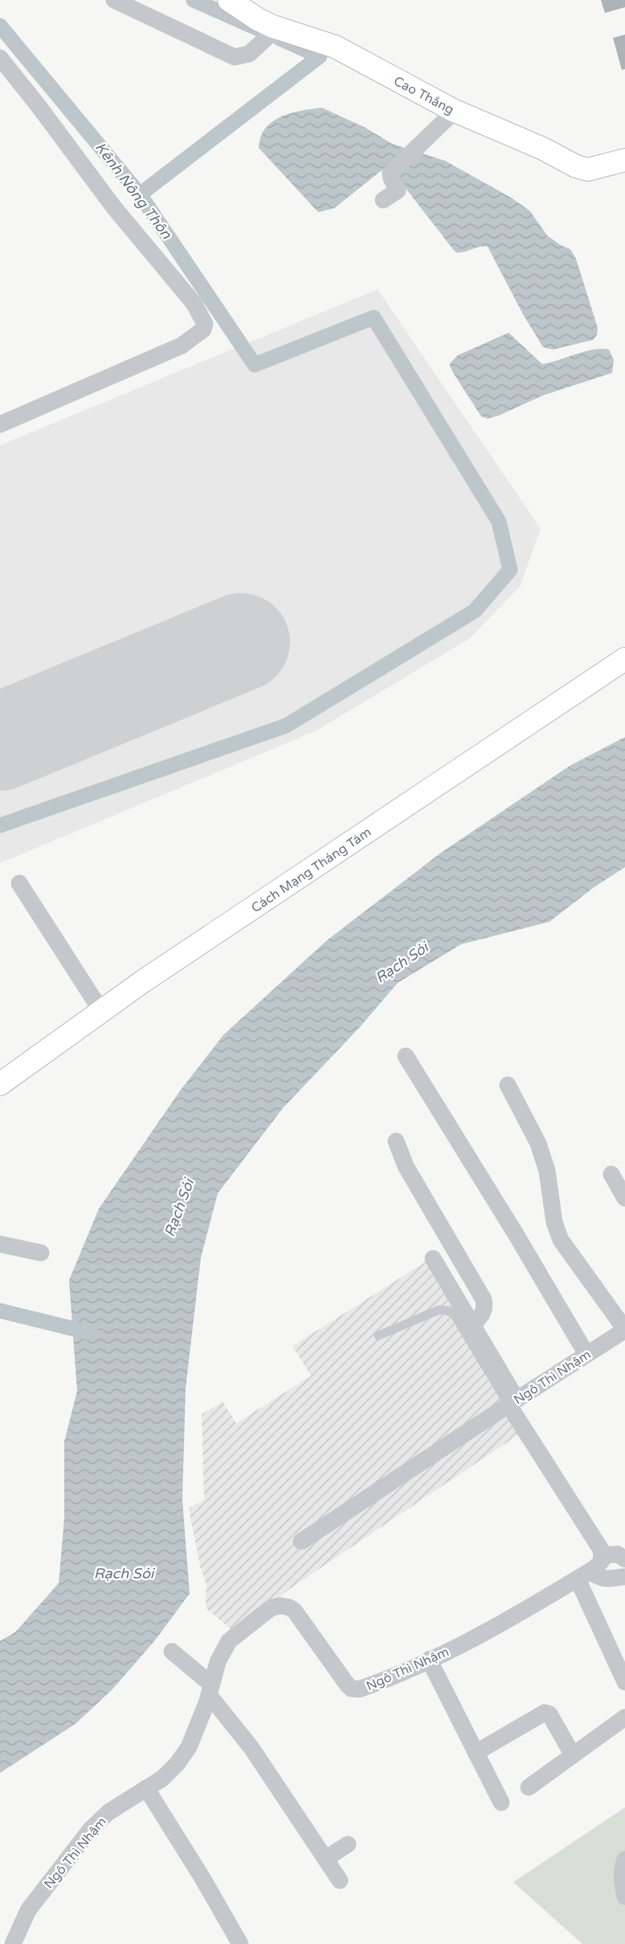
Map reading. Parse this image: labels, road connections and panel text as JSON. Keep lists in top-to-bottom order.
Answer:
{
  "streets": {
    "main road": ["Cao Thắng", "Cách Mạng Tháng Tám"],
    "street": ["Ngô Thì Nhậm"]
  },
  "water": ["Kênh Nông Thôn", "Rạch Sỏi"]
}
